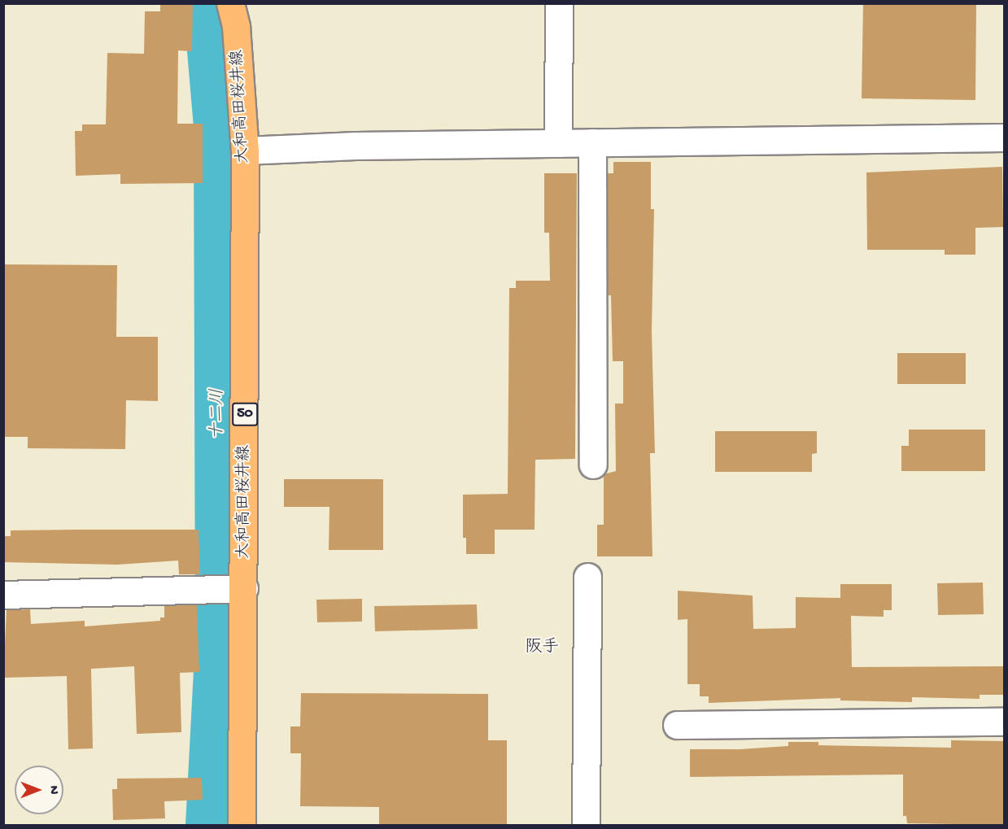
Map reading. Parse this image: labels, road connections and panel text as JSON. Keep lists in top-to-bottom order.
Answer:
{
  "streets": {
    "main road": ["大和高田桜井線", "50"]
  },
  "districts": ["阪手"],
  "water": ["十二川"],
  "north": "right"
}
